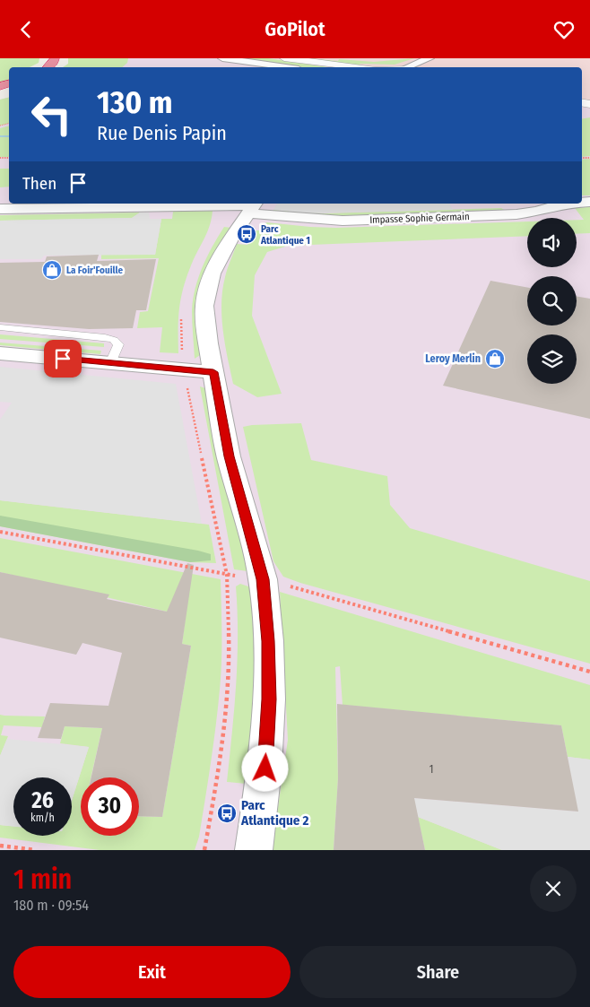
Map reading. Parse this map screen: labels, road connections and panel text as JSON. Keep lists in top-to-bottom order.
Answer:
{
  "streets": {
    "street": ["Impasse Sophie Germain"]
  },
  "places": {
    "bus stop": ["Parc Atlantique 1", "Parc Atlantique 2"],
    "shop": ["La Foir'Fouille", "Leroy Merlin"]
  },
  "house_numbers": ["1"],
  "page": {
    "header": "GoPilot",
    "turn": ["130 m", "Rue Denis Papin"],
    "then": "Then",
    "speed": "26 km/h",
    "limit": "30",
    "heading": ["1 min", "180 m · 09:54"],
    "buttons": ["Exit", "Share"]
  }
}
